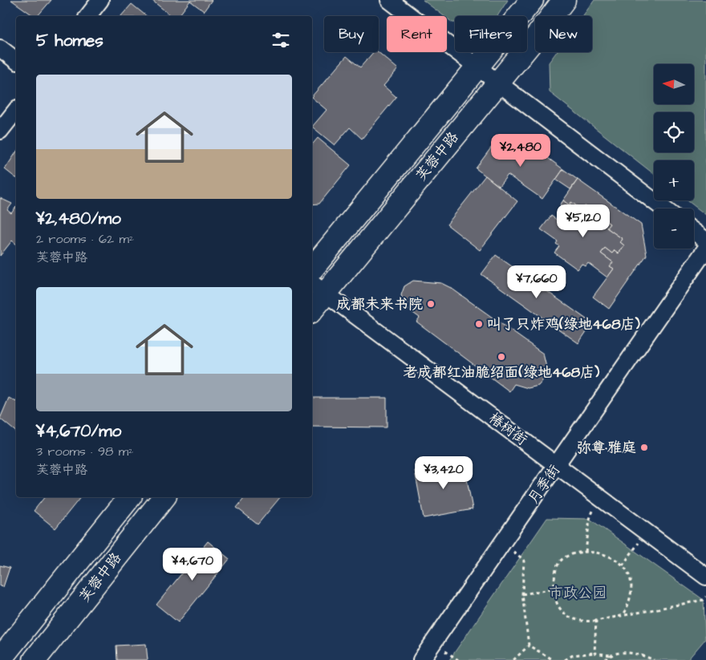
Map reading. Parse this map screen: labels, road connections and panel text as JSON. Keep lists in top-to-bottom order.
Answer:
{
  "streets": {
    "main road": ["芙蓉中路"],
    "street": ["椿树街", "月季街"]
  },
  "crossings": [
    ["芙蓉中路", "椿树街"],
    ["椿树街", "月季街"]
  ],
  "parks": ["市政公园"],
  "places": [
    "成都未来书院",
    "叫了只炸鸡(绿地468店)",
    "老成都红油脆绍面(绿地468店)",
    "弥尊·雅庭"
  ],
  "north": "left",
  "page": {
    "chip": [
      "Buy",
      "Rent",
      "Filters",
      "New"
    ],
    "heading": "5 homes",
    "map_buttons": ["+", "−"],
    "list": [
      {
        "name": "¥2,480/mo",
        "note": "2 rooms · 62 m² · 芙蓉中路"
      },
      {
        "name": "¥4,670/mo",
        "note": "3 rooms · 98 m² · 芙蓉中路"
      }
    ],
    "price": [
      "¥2,480",
      "¥5,120",
      "¥7,660",
      "¥3,420",
      "¥4,670"
    ]
  }
}
